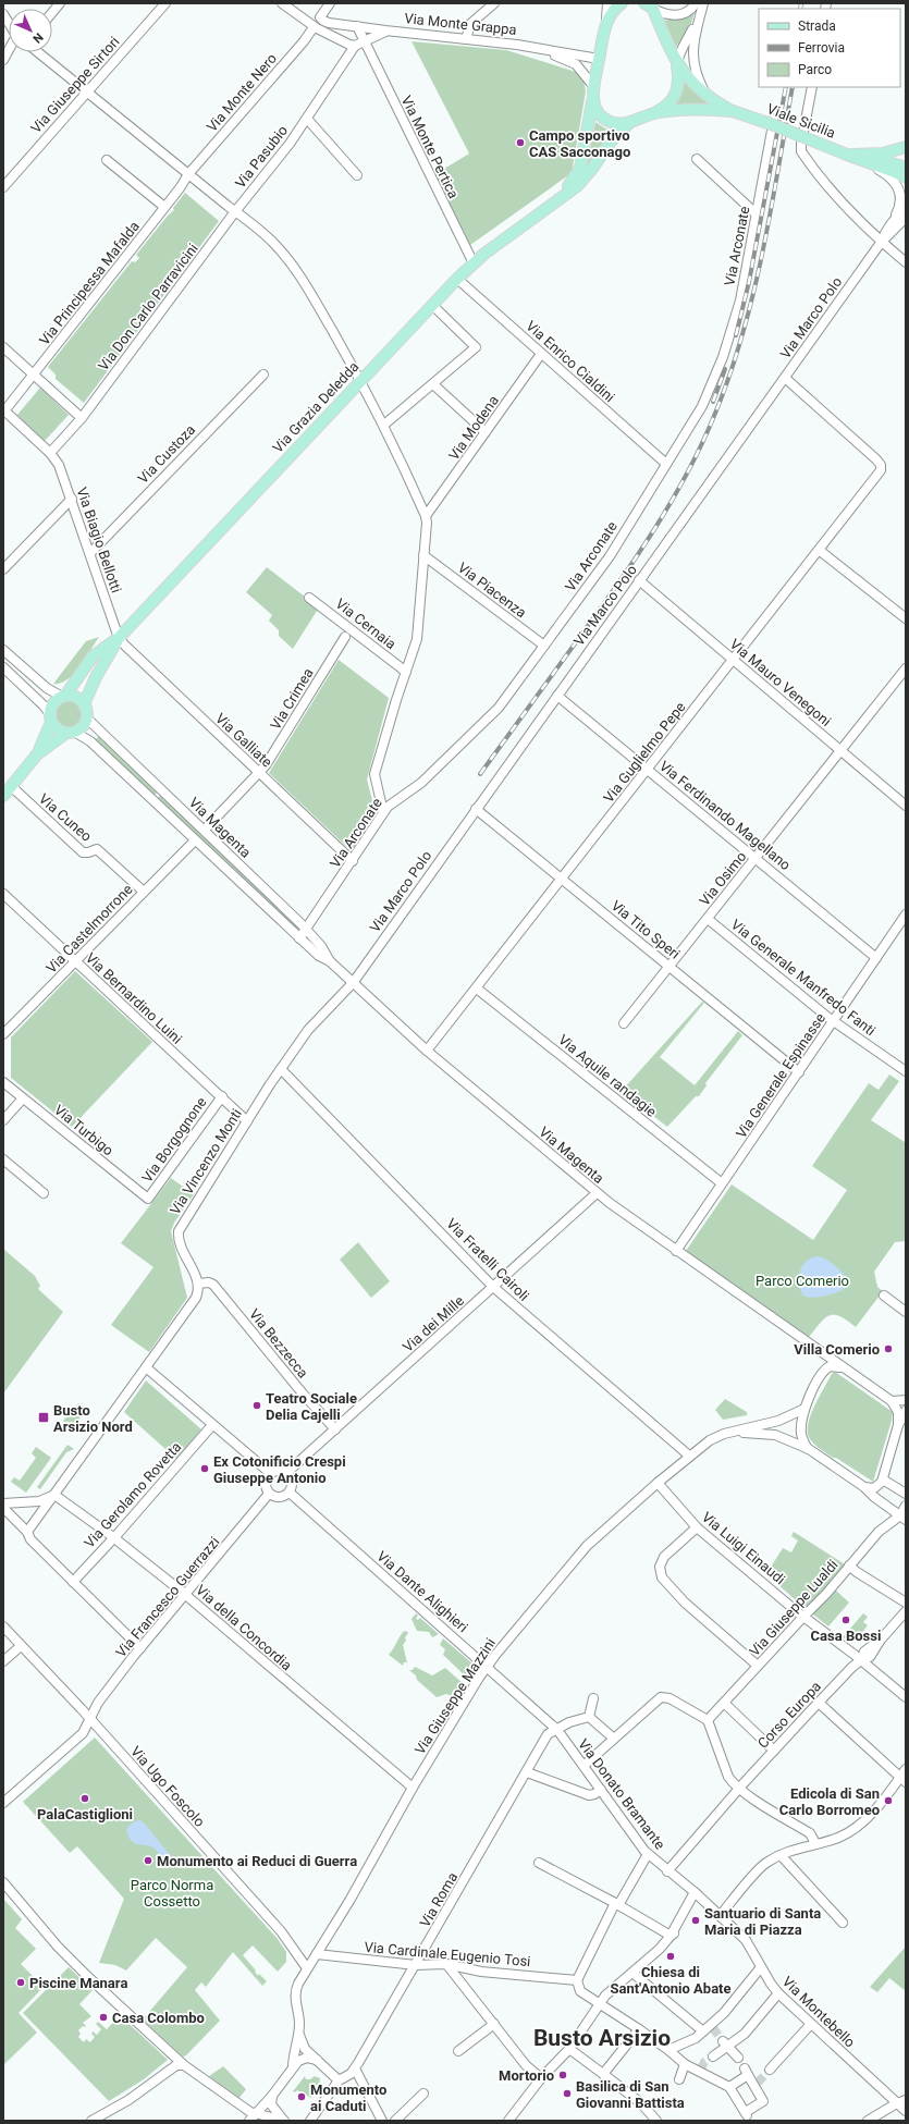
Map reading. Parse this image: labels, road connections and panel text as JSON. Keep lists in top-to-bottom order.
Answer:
{
  "streets": {
    "main road": ["Via Monte Grappa", "Viale Sicilia", "Via Grazia Deledda"],
    "street": [
      "Via Giuseppe Sirtori",
      "Via Monte Nero",
      "Via Monte Pertica",
      "Via Pasubio",
      "Via Arconate",
      "Via Principessa Mafalda",
      "Via Don Carlo Parravicini",
      "Via Marco Polo",
      "Via Enrico Cialdini",
      "Via Modena",
      "Via Custoza",
      "Via Biagio Bellotti",
      "Via Piacenza",
      "Via Cernaia",
      "Via Mauro Venegoni",
      "Via Crimea",
      "Via Galliate",
      "Via Guglielmo Pepe",
      "Via Ferdinando Magellano",
      "Via Cuneo",
      "Via Magenta",
      "Via Osimo",
      "Via Castelmorrone",
      "Via Tito Speri",
      "Via Generale Manfredo Fanti",
      "Via Bernardino Luini",
      "Via Aquile randagie",
      "Via Generale Espinasse",
      "Via Turbigo",
      "Via Borgognone",
      "Via Vincenzo Monti",
      "Via Fratelli Cairoli",
      "Via dei Mille",
      "Via Bezzecca",
      "Via Gerolamo Rovetta",
      "Via Luigi Einaudi",
      "Via Dante Alighieri",
      "Via Francesco Guerrazzi",
      "Via Giuseppe Lualdi",
      "Via della Concordia",
      "Via Giuseppe Mazzini",
      "Corso Europa",
      "Via Ugo Foscolo",
      "Via Donato Bramante",
      "Via Roma",
      "Via Cardinale Eugenio Tosi",
      "Via Montebello"
    ]
  },
  "crossings": [
    ["Via Monte Grappa", "Viale Sicilia"],
    ["Via Monte Grappa", "Via Monte Pertica"],
    ["Via Monte Grappa", "Via Pasubio"],
    ["Via Monte Grappa", "Via Grazia Deledda"],
    ["Via Monte Nero", "Via Principessa Mafalda"],
    ["Via Monte Pertica", "Via Grazia Deledda"],
    ["Via Pasubio", "Via Don Carlo Parravicini"],
    ["Via Arconate", "Via Enrico Cialdini"],
    ["Via Arconate", "Via Piacenza"],
    ["Via Arconate", "Via Galliate"],
    ["Via Arconate", "Via Magenta"],
    ["Via Principessa Mafalda", "Via Biagio Bellotti"],
    ["Via Don Carlo Parravicini", "Via Biagio Bellotti"],
    ["Via Marco Polo", "Via Mauro Venegoni"],
    ["Via Marco Polo", "Via Guglielmo Pepe"],
    ["Via Marco Polo", "Via Ferdinando Magellano"],
    ["Via Marco Polo", "Via Magenta"],
    ["Via Marco Polo", "Via Tito Speri"],
    ["Via Marco Polo", "Via Vincenzo Monti"],
    ["Via Enrico Cialdini", "Via Grazia Deledda"],
    ["Via Enrico Cialdini", "Via Modena"],
    ["Via Grazia Deledda", "Via Biagio Bellotti"],
    ["Via Grazia Deledda", "Via Galliate"],
    ["Via Grazia Deledda", "Via Magenta"],
    ["Via Custoza", "Via Biagio Bellotti"],
    ["Via Biagio Bellotti", "Via Galliate"],
    ["Via Mauro Venegoni", "Via Guglielmo Pepe"],
    ["Via Mauro Venegoni", "Via Osimo"],
    ["Via Crimea", "Via Galliate"],
    ["Via Crimea", "Via Magenta"],
    ["Via Guglielmo Pepe", "Via Ferdinando Magellano"],
    ["Via Guglielmo Pepe", "Via Magenta"],
    ["Via Guglielmo Pepe", "Via Tito Speri"],
    ["Via Guglielmo Pepe", "Via Aquile randagie"],
    ["Via Ferdinando Magellano", "Via Osimo"],
    ["Via Ferdinando Magellano", "Via Generale Espinasse"],
    ["Via Cuneo", "Via Castelmorrone"],
    ["Via Magenta", "Via Castelmorrone"],
    ["Via Magenta", "Via Generale Espinasse"],
    ["Via Magenta", "Via Vincenzo Monti"],
    ["Via Magenta", "Via dei Mille"],
    ["Via Magenta", "Via Giuseppe Mazzini"],
    ["Via Osimo", "Via Tito Speri"],
    ["Via Osimo", "Via Generale Manfredo Fanti"],
    ["Via Castelmorrone", "Via Bernardino Luini"],
    ["Via Tito Speri", "Via Generale Espinasse"],
    ["Via Generale Manfredo Fanti", "Via Generale Espinasse"],
    ["Via Bernardino Luini", "Via Borgognone"],
    ["Via Bernardino Luini", "Via Vincenzo Monti"],
    ["Via Aquile randagie", "Via Generale Espinasse"],
    ["Via Turbigo", "Via Borgognone"],
    ["Via Vincenzo Monti", "Via Fratelli Cairoli"],
    ["Via Vincenzo Monti", "Via Bezzecca"],
    ["Via Fratelli Cairoli", "Via dei Mille"],
    ["Via Fratelli Cairoli", "Via Giuseppe Mazzini"],
    ["Via dei Mille", "Via Bezzecca"],
    ["Via dei Mille", "Via Dante Alighieri"],
    ["Via dei Mille", "Via Francesco Guerrazzi"],
    ["Via Gerolamo Rovetta", "Via della Concordia"],
    ["Via Luigi Einaudi", "Via Giuseppe Lualdi"],
    ["Via Luigi Einaudi", "Via Giuseppe Mazzini"],
    ["Via Luigi Einaudi", "Corso Europa"],
    ["Via Dante Alighieri", "Via Francesco Guerrazzi"],
    ["Via Dante Alighieri", "Via Giuseppe Mazzini"],
    ["Via Dante Alighieri", "Via Donato Bramante"],
    ["Via Dante Alighieri", "Via Roma"],
    ["Via Francesco Guerrazzi", "Via della Concordia"],
    ["Via Francesco Guerrazzi", "Via Ugo Foscolo"],
    ["Via Giuseppe Lualdi", "Via Giuseppe Mazzini"],
    ["Via della Concordia", "Via Giuseppe Mazzini"],
    ["Via Giuseppe Mazzini", "Via Ugo Foscolo"],
    ["Via Giuseppe Mazzini", "Via Cardinale Eugenio Tosi"],
    ["Corso Europa", "Via Donato Bramante"],
    ["Corso Europa", "Via Montebello"],
    ["Via Donato Bramante", "Via Roma"],
    ["Via Donato Bramante", "Via Montebello"],
    ["Via Roma", "Via Cardinale Eugenio Tosi"]
  ],
  "districts": ["Busto Arsizio"],
  "parks": ["Parco Comerio", "Parco Norma Cossetto"],
  "places": {
    "other": [
      "Campo sportivo CAS Sacconago",
      "Villa Comerio",
      "Teatro Sociale Delia Cajelli",
      "Ex Cotonificio Crespi Giuseppe Antonio",
      "Casa Bossi",
      "PalaCastiglioni",
      "Edicola di San Carlo Borromeo",
      "Monumento ai Reduci di Guerra",
      "Santuario di Santa Maria di Piazza",
      "Chiesa di Sant'Antonio Abate",
      "Piscine Manara",
      "Casa Colombo",
      "Mortorio",
      "Basilica di San Giovanni Battista",
      "Monumento ai Caduti"
    ],
    "transit": ["Busto Arsizio Nord"]
  },
  "legend": ["Strada", "Ferrovia", "Parco"],
  "north": "bottom right"
}
